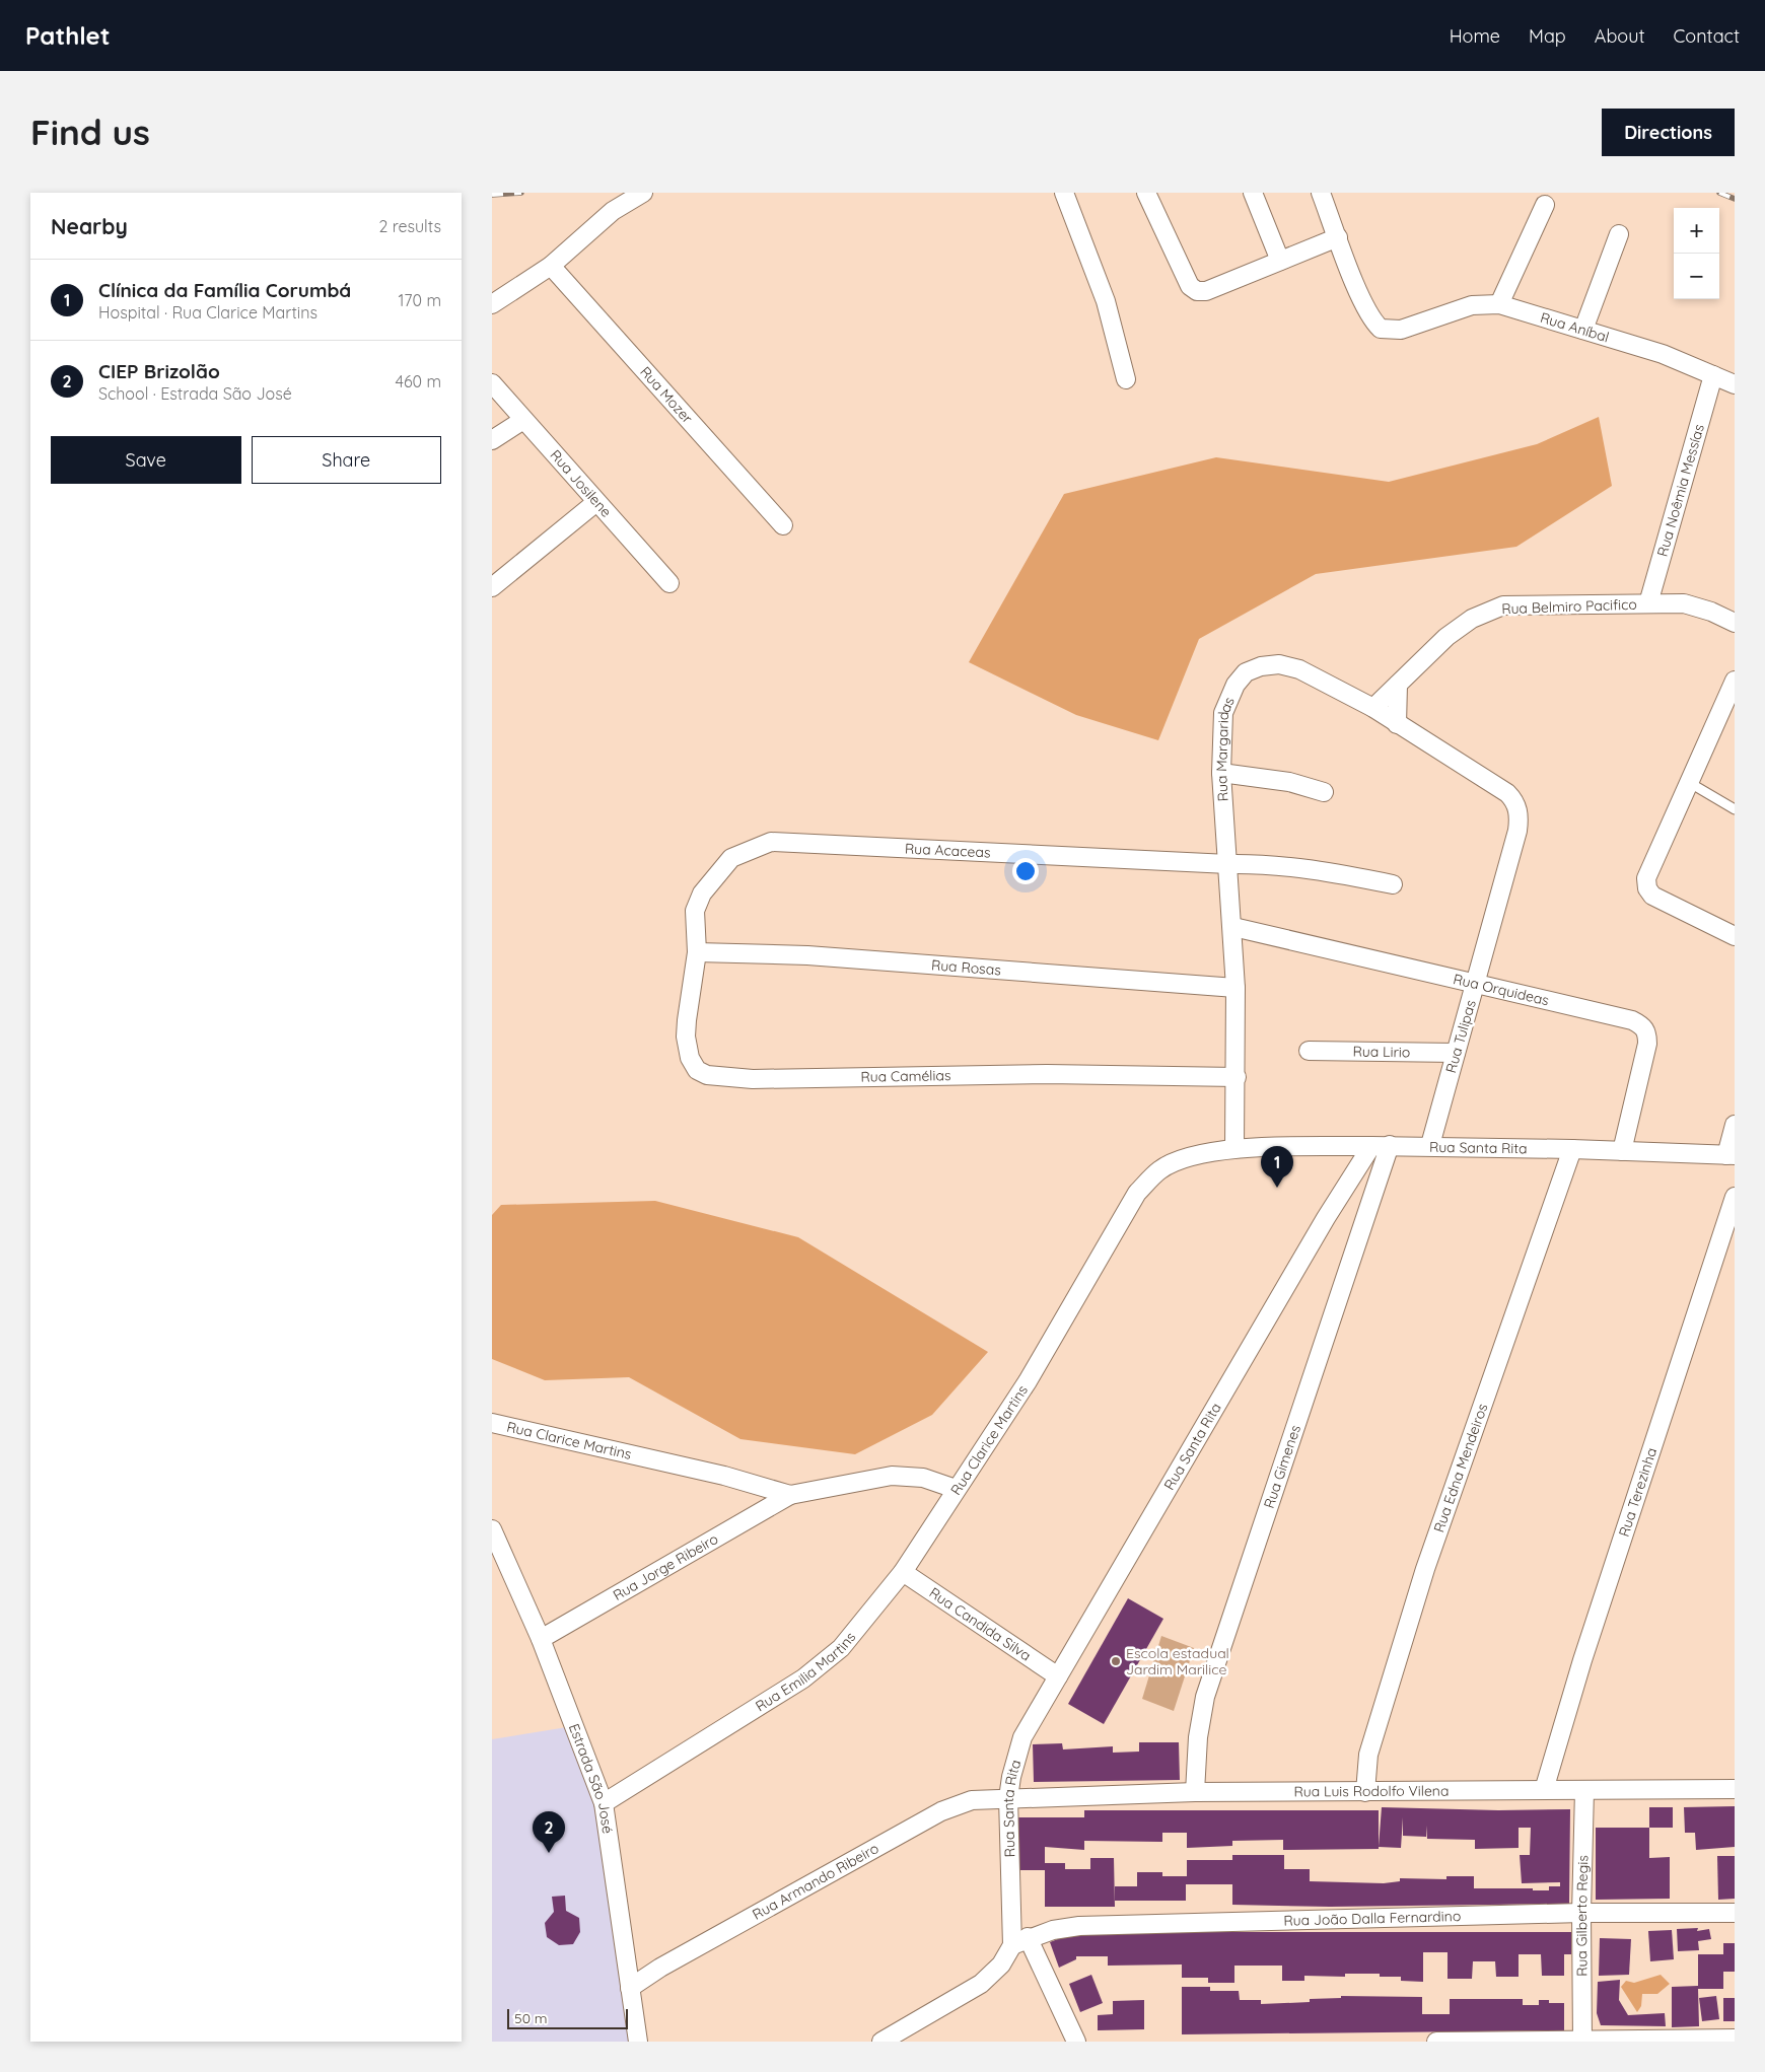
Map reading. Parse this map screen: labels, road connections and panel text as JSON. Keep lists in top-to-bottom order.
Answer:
{
  "streets": {
    "street": [
      "Rua Aníbal",
      "Rua Mozer",
      "Rua Josilene",
      "Rua Noêmia Messías",
      "Rua Belmiro Pacifico",
      "Rua Margaridas",
      "Rua Acaceas",
      "Rua Rosas",
      "Rua Orquideas",
      "Rua Tulipas",
      "Rua Lirio",
      "Rua Camélias",
      "Rua Santa Rita",
      "Rua Clarice Martins",
      "Rua Gimenes",
      "Rua Edna Mendeiros",
      "Rua Terezinha",
      "Rua Jorge Ribeiro",
      "Rua Candida Silva",
      "Rua Emilia Martins",
      "Estrada São José",
      "Rua Luis Rodolfo Vilena",
      "Rua Armando Ribeiro",
      "Rua Gilberto Regis",
      "Rua João Dalla Fernardino"
    ]
  },
  "crossings": [
    ["Rua Aníbal", "Rua Noêmia Messías"],
    ["Rua Noêmia Messías", "Rua Belmiro Pacifico"],
    ["Rua Belmiro Pacifico", "Rua Margaridas"],
    ["Rua Margaridas", "Rua Acaceas"],
    ["Rua Margaridas", "Rua Rosas"],
    ["Rua Margaridas", "Rua Orquideas"],
    ["Rua Margaridas", "Rua Tulipas"],
    ["Rua Margaridas", "Rua Camélias"],
    ["Rua Margaridas", "Rua Clarice Martins"],
    ["Rua Acaceas", "Rua Camélias"],
    ["Rua Rosas", "Rua Camélias"],
    ["Rua Orquideas", "Rua Tulipas"],
    ["Rua Orquideas", "Rua Santa Rita"],
    ["Rua Tulipas", "Rua Lirio"],
    ["Rua Tulipas", "Rua Santa Rita"],
    ["Rua Santa Rita", "Rua Clarice Martins"],
    ["Rua Santa Rita", "Rua Gimenes"],
    ["Rua Santa Rita", "Rua Edna Mendeiros"],
    ["Rua Santa Rita", "Rua Candida Silva"],
    ["Rua Santa Rita", "Rua Luis Rodolfo Vilena"],
    ["Rua Santa Rita", "Rua Armando Ribeiro"],
    ["Rua Santa Rita", "Rua João Dalla Fernardino"],
    ["Rua Clarice Martins", "Rua Jorge Ribeiro"],
    ["Rua Clarice Martins", "Rua Emilia Martins"],
    ["Rua Gimenes", "Rua Luis Rodolfo Vilena"],
    ["Rua Edna Mendeiros", "Rua Luis Rodolfo Vilena"],
    ["Rua Terezinha", "Rua Luis Rodolfo Vilena"],
    ["Rua Jorge Ribeiro", "Estrada São José"],
    ["Rua Candida Silva", "Rua Emilia Martins"],
    ["Rua Emilia Martins", "Estrada São José"],
    ["Estrada São José", "Rua Armando Ribeiro"],
    ["Rua Luis Rodolfo Vilena", "Rua Armando Ribeiro"],
    ["Rua Luis Rodolfo Vilena", "Rua Gilberto Regis"],
    ["Rua Gilberto Regis", "Rua João Dalla Fernardino"]
  ],
  "places": ["Escola estadual Jardim Marilice"],
  "scale_bar": "50 m",
  "page": {
    "header": "Pathlet",
    "nav": [
      "Home",
      "Map",
      "About",
      "Contact"
    ],
    "buttons": [
      "Directions",
      ["Save", "Share"]
    ],
    "title": "Find us",
    "heading": ["Nearby", "2 results"],
    "map_buttons": ["+", "−"],
    "list": [
      {
        "mark": "1",
        "name": "Clínica da Família Corumbá",
        "note": "Hospital · Rua Clarice Martins",
        "value": "170 m"
      },
      {
        "mark": "2",
        "name": "CIEP Brizolão",
        "note": "School · Estrada São José",
        "value": "460 m"
      }
    ],
    "pins": ["1", "2"],
    "scale": "50 m"
  }
}
